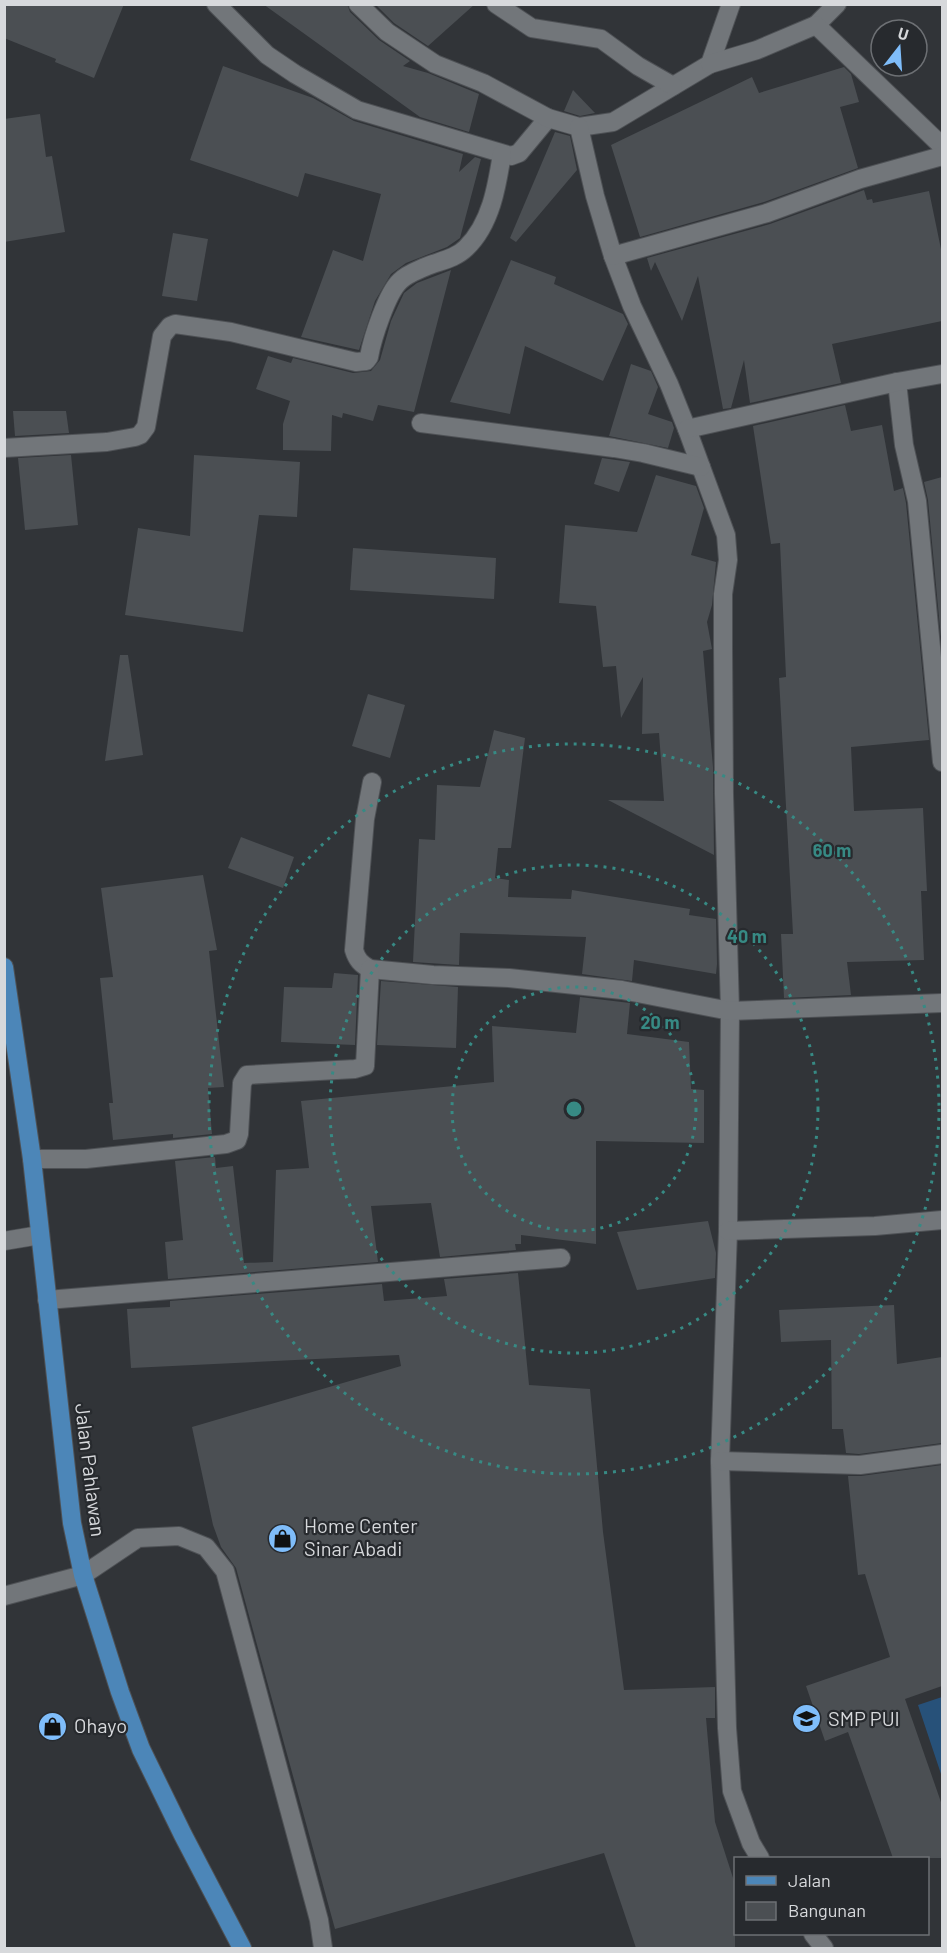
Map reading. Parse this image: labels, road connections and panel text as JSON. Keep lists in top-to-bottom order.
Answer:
{
  "streets": {
    "main road": ["Jalan Pahlawan"]
  },
  "places": {
    "shop": ["Home Center Sinar Abadi", "Ohayo"],
    "school or university": ["SMP PUI"]
  },
  "legend": ["Jalan", "Bangunan"],
  "north": "top",
  "rings": ["60 m", "40 m", "20 m"]
}
